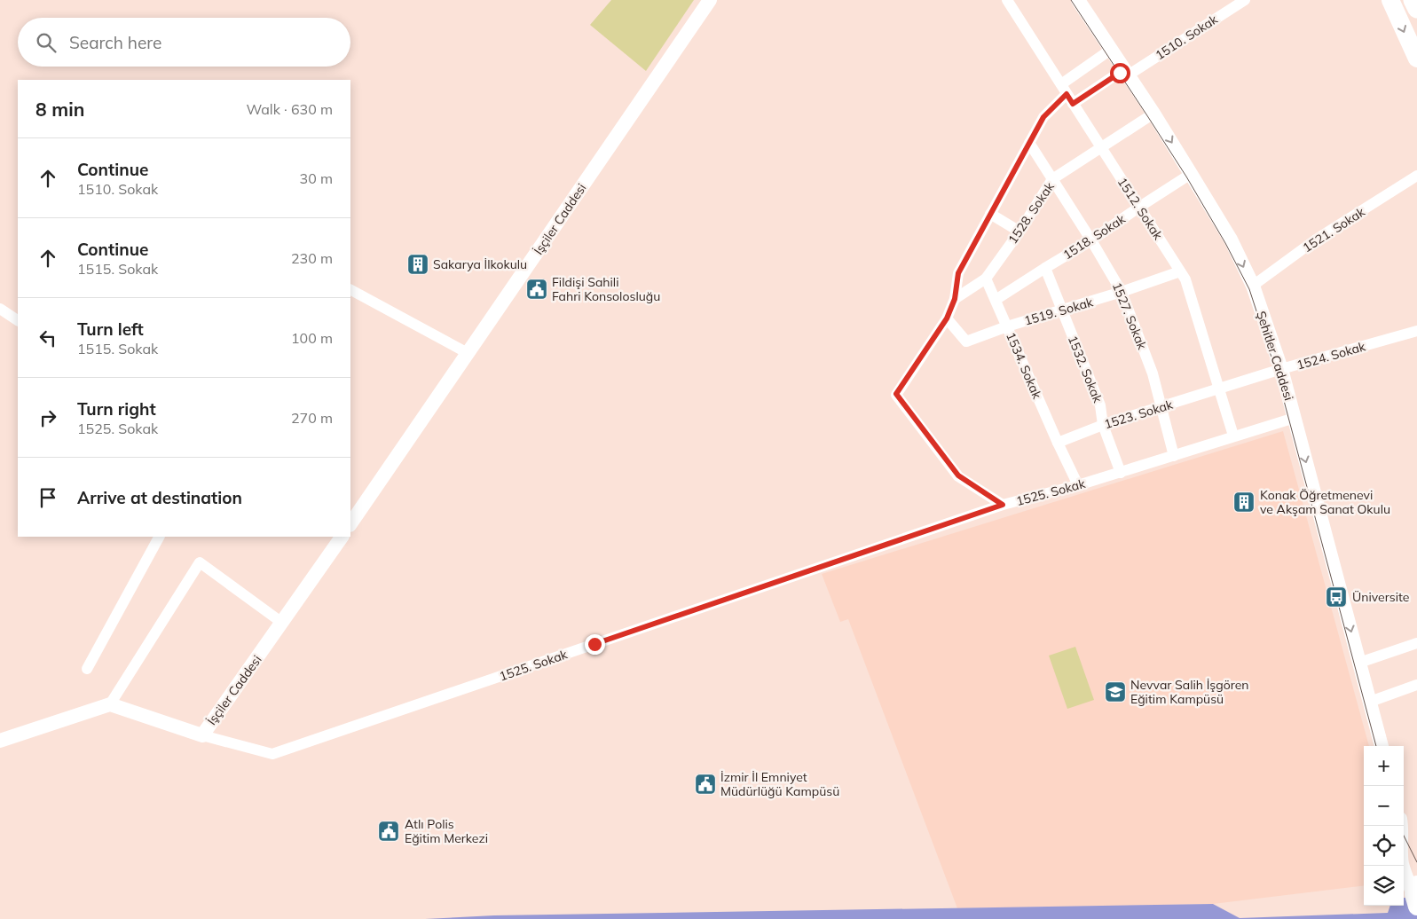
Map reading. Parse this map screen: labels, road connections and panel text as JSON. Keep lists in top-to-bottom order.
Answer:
{
  "streets": {
    "street": [
      "1510. Sokak",
      "1512. Sokak",
      "1528. Sokak",
      "İşçiler Caddesi",
      "1521. Sokak",
      "1518. Sokak",
      "1519. Sokak",
      "1527. Sokak",
      "Şehitler Caddesi",
      "1524. Sokak",
      "1534. Sokak",
      "1532. Sokak",
      "1523. Sokak",
      "1525. Sokak"
    ]
  },
  "crossings": [
    ["1510. Sokak", "1512. Sokak"],
    ["1510. Sokak", "Şehitler Caddesi"],
    ["1512. Sokak", "1528. Sokak"],
    ["1512. Sokak", "1518. Sokak"],
    ["1512. Sokak", "1519. Sokak"],
    ["1512. Sokak", "1524. Sokak"],
    ["1512. Sokak", "1523. Sokak"],
    ["1512. Sokak", "1525. Sokak"],
    ["1528. Sokak", "1527. Sokak"],
    ["1528. Sokak", "Şehitler Caddesi"],
    ["1528. Sokak", "1534. Sokak"],
    ["İşçiler Caddesi", "1525. Sokak"],
    ["1521. Sokak", "Şehitler Caddesi"],
    ["1518. Sokak", "1527. Sokak"],
    ["1518. Sokak", "Şehitler Caddesi"],
    ["1518. Sokak", "1534. Sokak"],
    ["1518. Sokak", "1532. Sokak"],
    ["1519. Sokak", "1527. Sokak"],
    ["1519. Sokak", "1534. Sokak"],
    ["1519. Sokak", "1532. Sokak"],
    ["1527. Sokak", "1523. Sokak"],
    ["1527. Sokak", "1525. Sokak"],
    ["Şehitler Caddesi", "1524. Sokak"],
    ["Şehitler Caddesi", "1525. Sokak"],
    ["1524. Sokak", "1523. Sokak"],
    ["1534. Sokak", "1523. Sokak"],
    ["1534. Sokak", "1525. Sokak"],
    ["1532. Sokak", "1523. Sokak"],
    ["1532. Sokak", "1525. Sokak"]
  ],
  "one_way": ["Şehitler Caddesi"],
  "places": {
    "building": ["Sakarya İlkokulu", "Konak Öğretmenevi ve Akşam Sanat Okulu"],
    "public building": ["Fildişi Sahili Fahri Konsolosluğu", "İzmir İl Emniyet Müdürlüğü Kampüsü", "Atlı Polis Eğitim Merkezi"],
    "bus stop": ["Üniversite"],
    "school or university": ["Nevvar Salih İşgören Eğitim Kampüsü"]
  },
  "page": {
    "search": "Search here",
    "heading": ["8 min", "Walk · 630 m"],
    "list": [
      ["Continue", "1510. Sokak", "30 m"],
      ["Continue", "1515. Sokak", "230 m"],
      ["Turn left", "1515. Sokak", "100 m"],
      ["Turn right", "1525. Sokak", "270 m"],
      "Arrive at destination"
    ],
    "map_buttons": ["+", "−"]
  }
}
